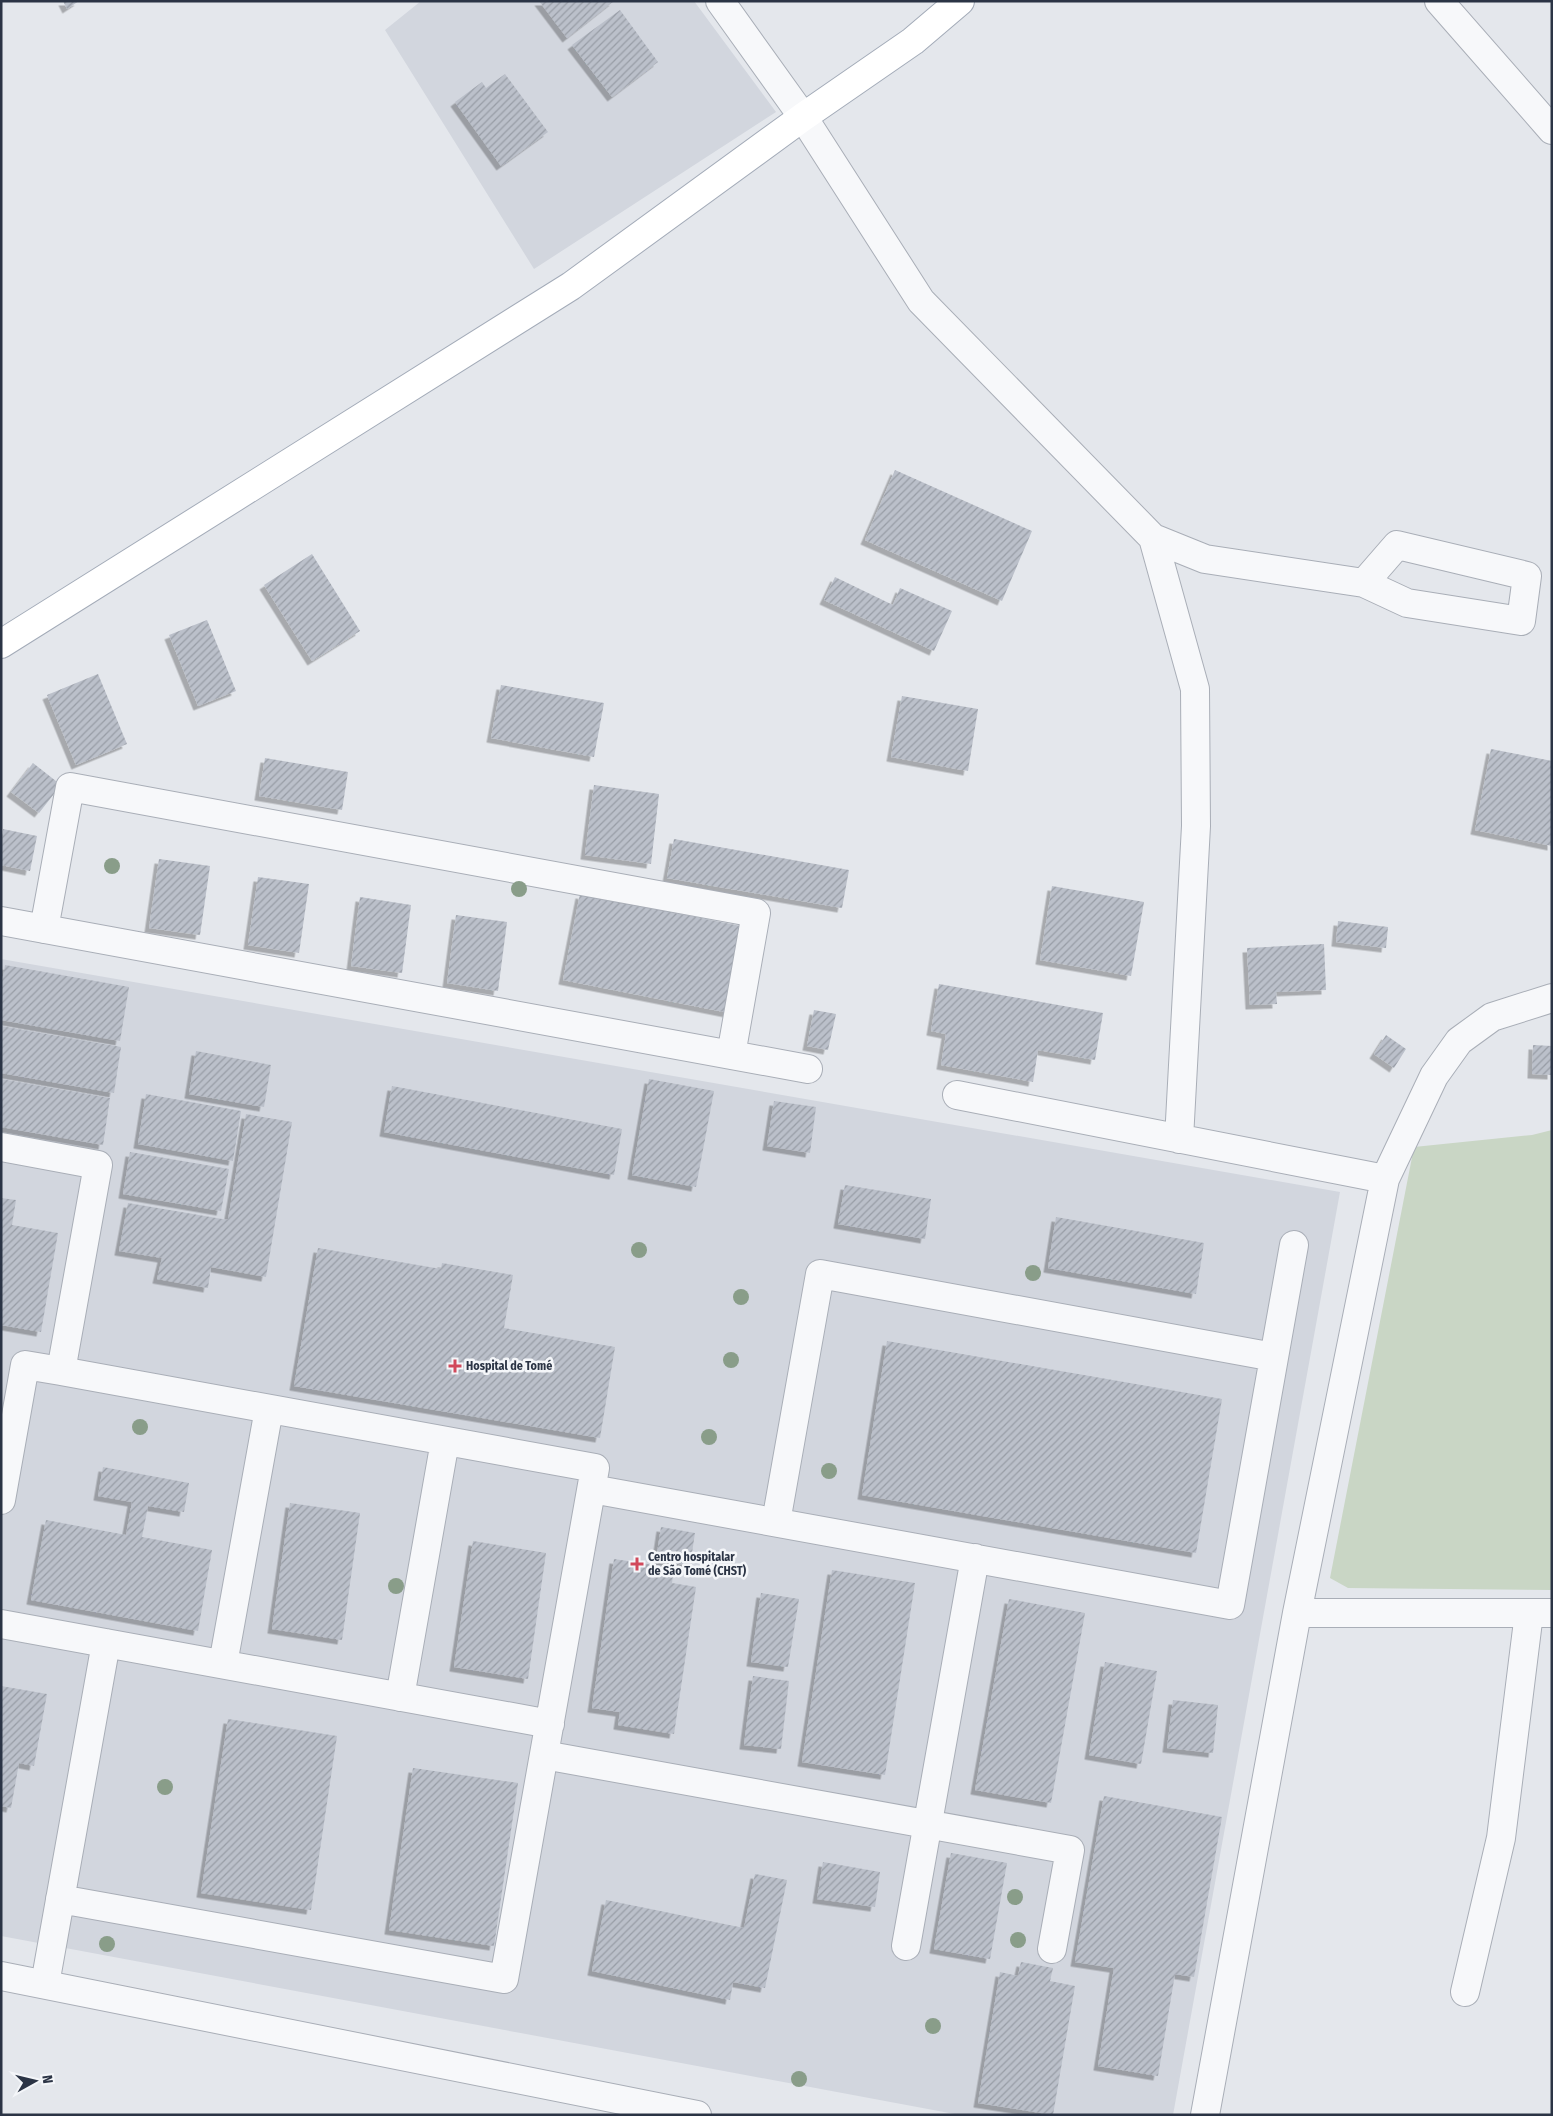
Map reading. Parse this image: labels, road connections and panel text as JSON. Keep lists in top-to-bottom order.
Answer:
{
  "places": {
    "health": ["Hospital de Tomé", "Centro hospitalar de São Tomé (CHST)"]
  },
  "north": "right"
}
